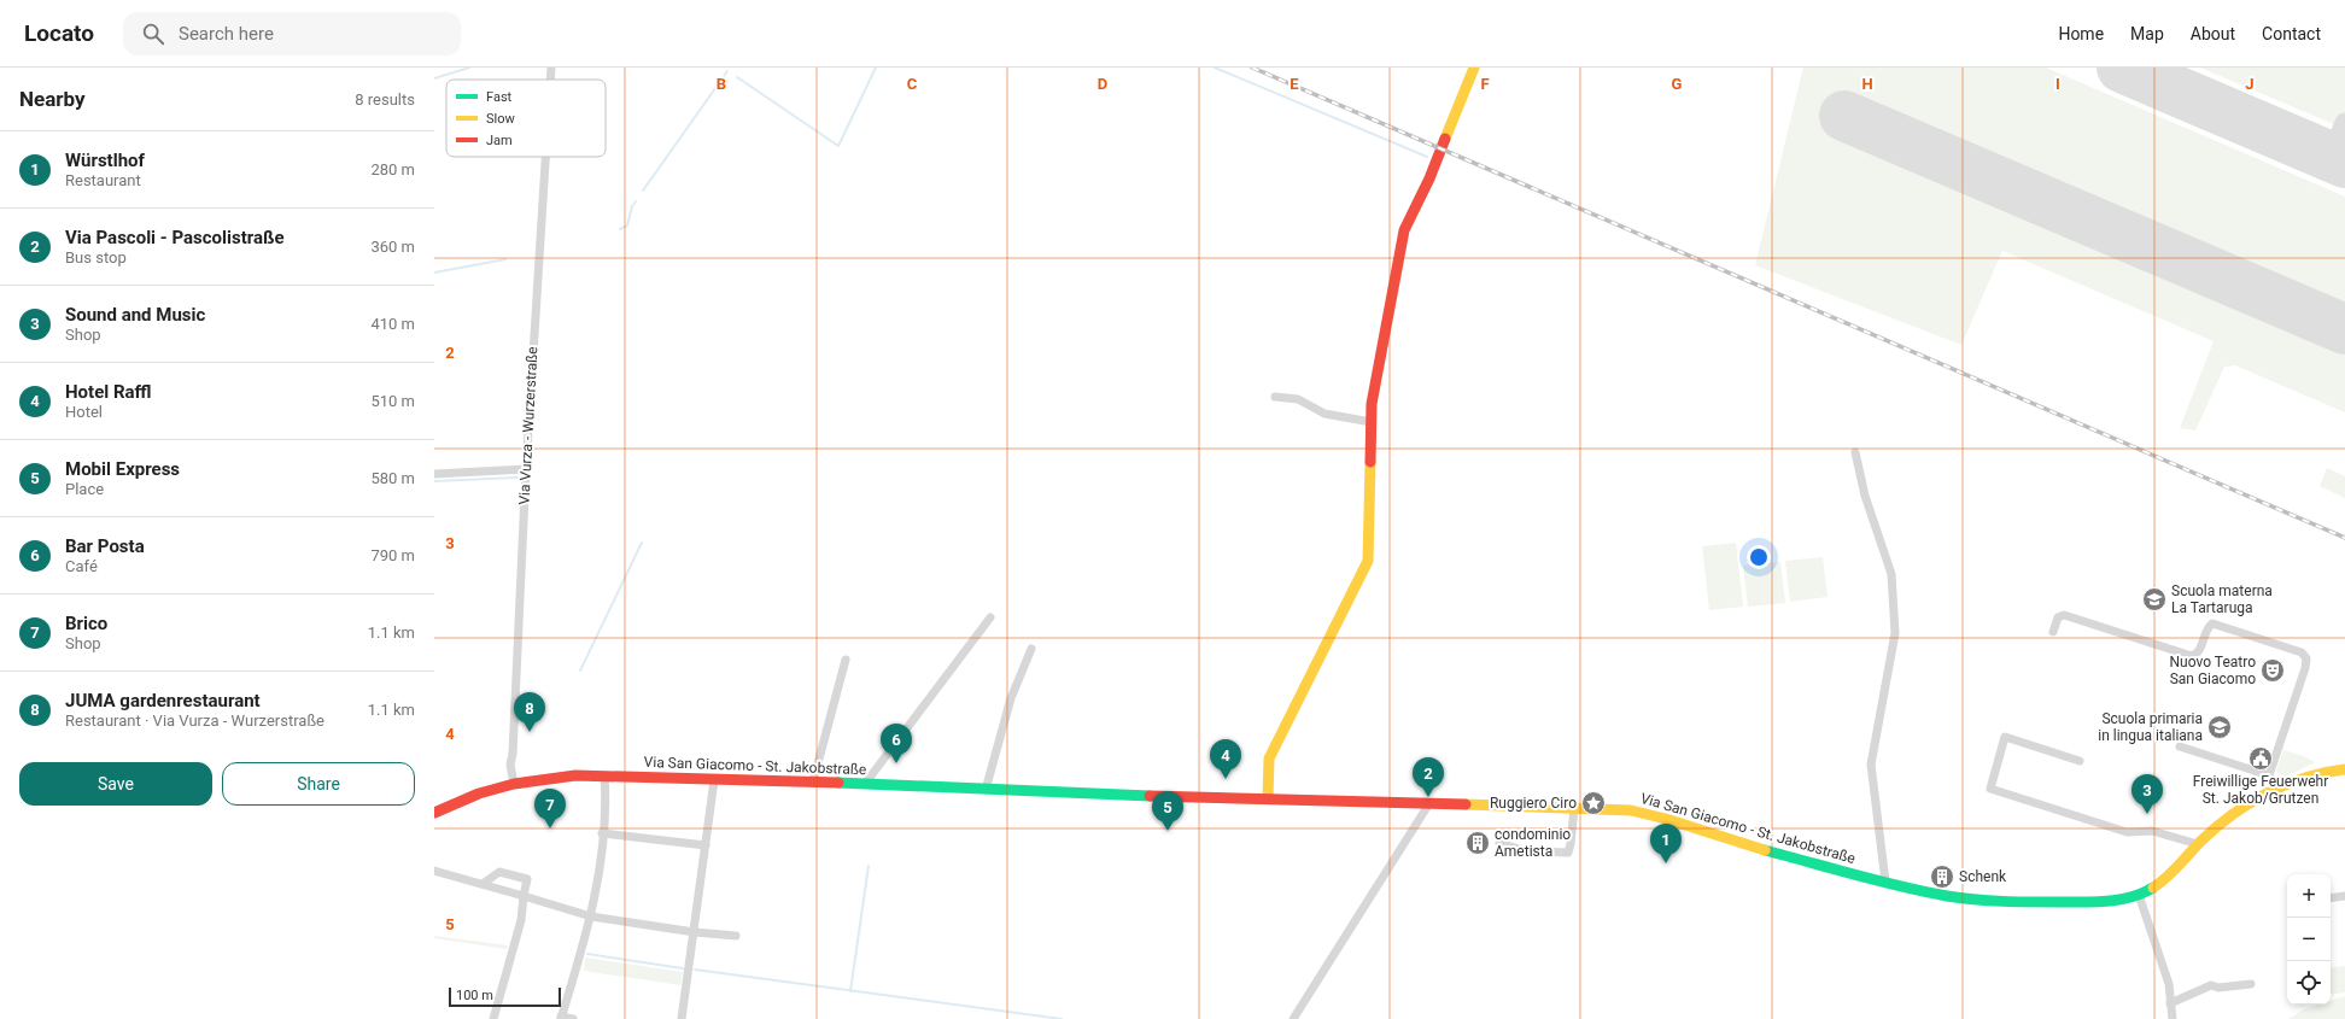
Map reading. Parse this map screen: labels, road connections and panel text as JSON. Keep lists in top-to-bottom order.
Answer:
{
  "streets": {
    "street": ["Via Vurza - Wurzerstraße", "Via San Giacomo - St. Jakobstraße"]
  },
  "crossings": [
    ["Via Vurza - Wurzerstraße", "Via San Giacomo - St. Jakobstraße"]
  ],
  "places": {
    "school or university": ["Scuola materna La Tartaruga", "Scuola primaria in lingua italiana"],
    "theatre": ["Nuovo Teatro San Giacomo"],
    "public building": ["Freiwillige Feuerwehr St. Jakob/Grutzen"],
    "place": ["Ruggiero Ciro"],
    "building": ["condominio Ametista", "Schenk"]
  },
  "legend": ["Fast", "Slow", "Jam"],
  "scale_bar": "100 m",
  "page": {
    "header": "Locato",
    "search": "Search here",
    "nav": [
      "Home",
      "Map",
      "About",
      "Contact"
    ],
    "heading": ["Nearby", "8 results"],
    "list": [
      {
        "mark": "1",
        "name": "Würstlhof",
        "note": "Restaurant",
        "value": "280 m"
      },
      {
        "mark": "2",
        "name": "Via Pascoli - Pascolistraße",
        "note": "Bus stop",
        "value": "360 m"
      },
      {
        "mark": "3",
        "name": "Sound and Music",
        "note": "Shop",
        "value": "410 m"
      },
      {
        "mark": "4",
        "name": "Hotel Raffl",
        "note": "Hotel",
        "value": "510 m"
      },
      {
        "mark": "5",
        "name": "Mobil Express",
        "note": "Place",
        "value": "580 m"
      },
      {
        "mark": "6",
        "name": "Bar Posta",
        "note": "Café",
        "value": "790 m"
      },
      {
        "mark": "7",
        "name": "Brico",
        "note": "Shop",
        "value": "1.1 km"
      },
      {
        "mark": "8",
        "name": "JUMA gardenrestaurant",
        "note": "Restaurant · Via Vurza - Wurzerstraße",
        "value": "1.1 km"
      }
    ],
    "pins": [
      "8",
      "6",
      "4",
      "2",
      "3",
      "7",
      "5",
      "1"
    ],
    "buttons": ["Save", "Share"],
    "map_buttons": ["+", "−"],
    "scale": "100 m"
  },
  "grid": {
    "columns": [
      "B",
      "C",
      "D",
      "E",
      "F",
      "G",
      "H",
      "I",
      "J"
    ],
    "rows": [
      "2",
      "3",
      "4",
      "5"
    ]
  }
}
